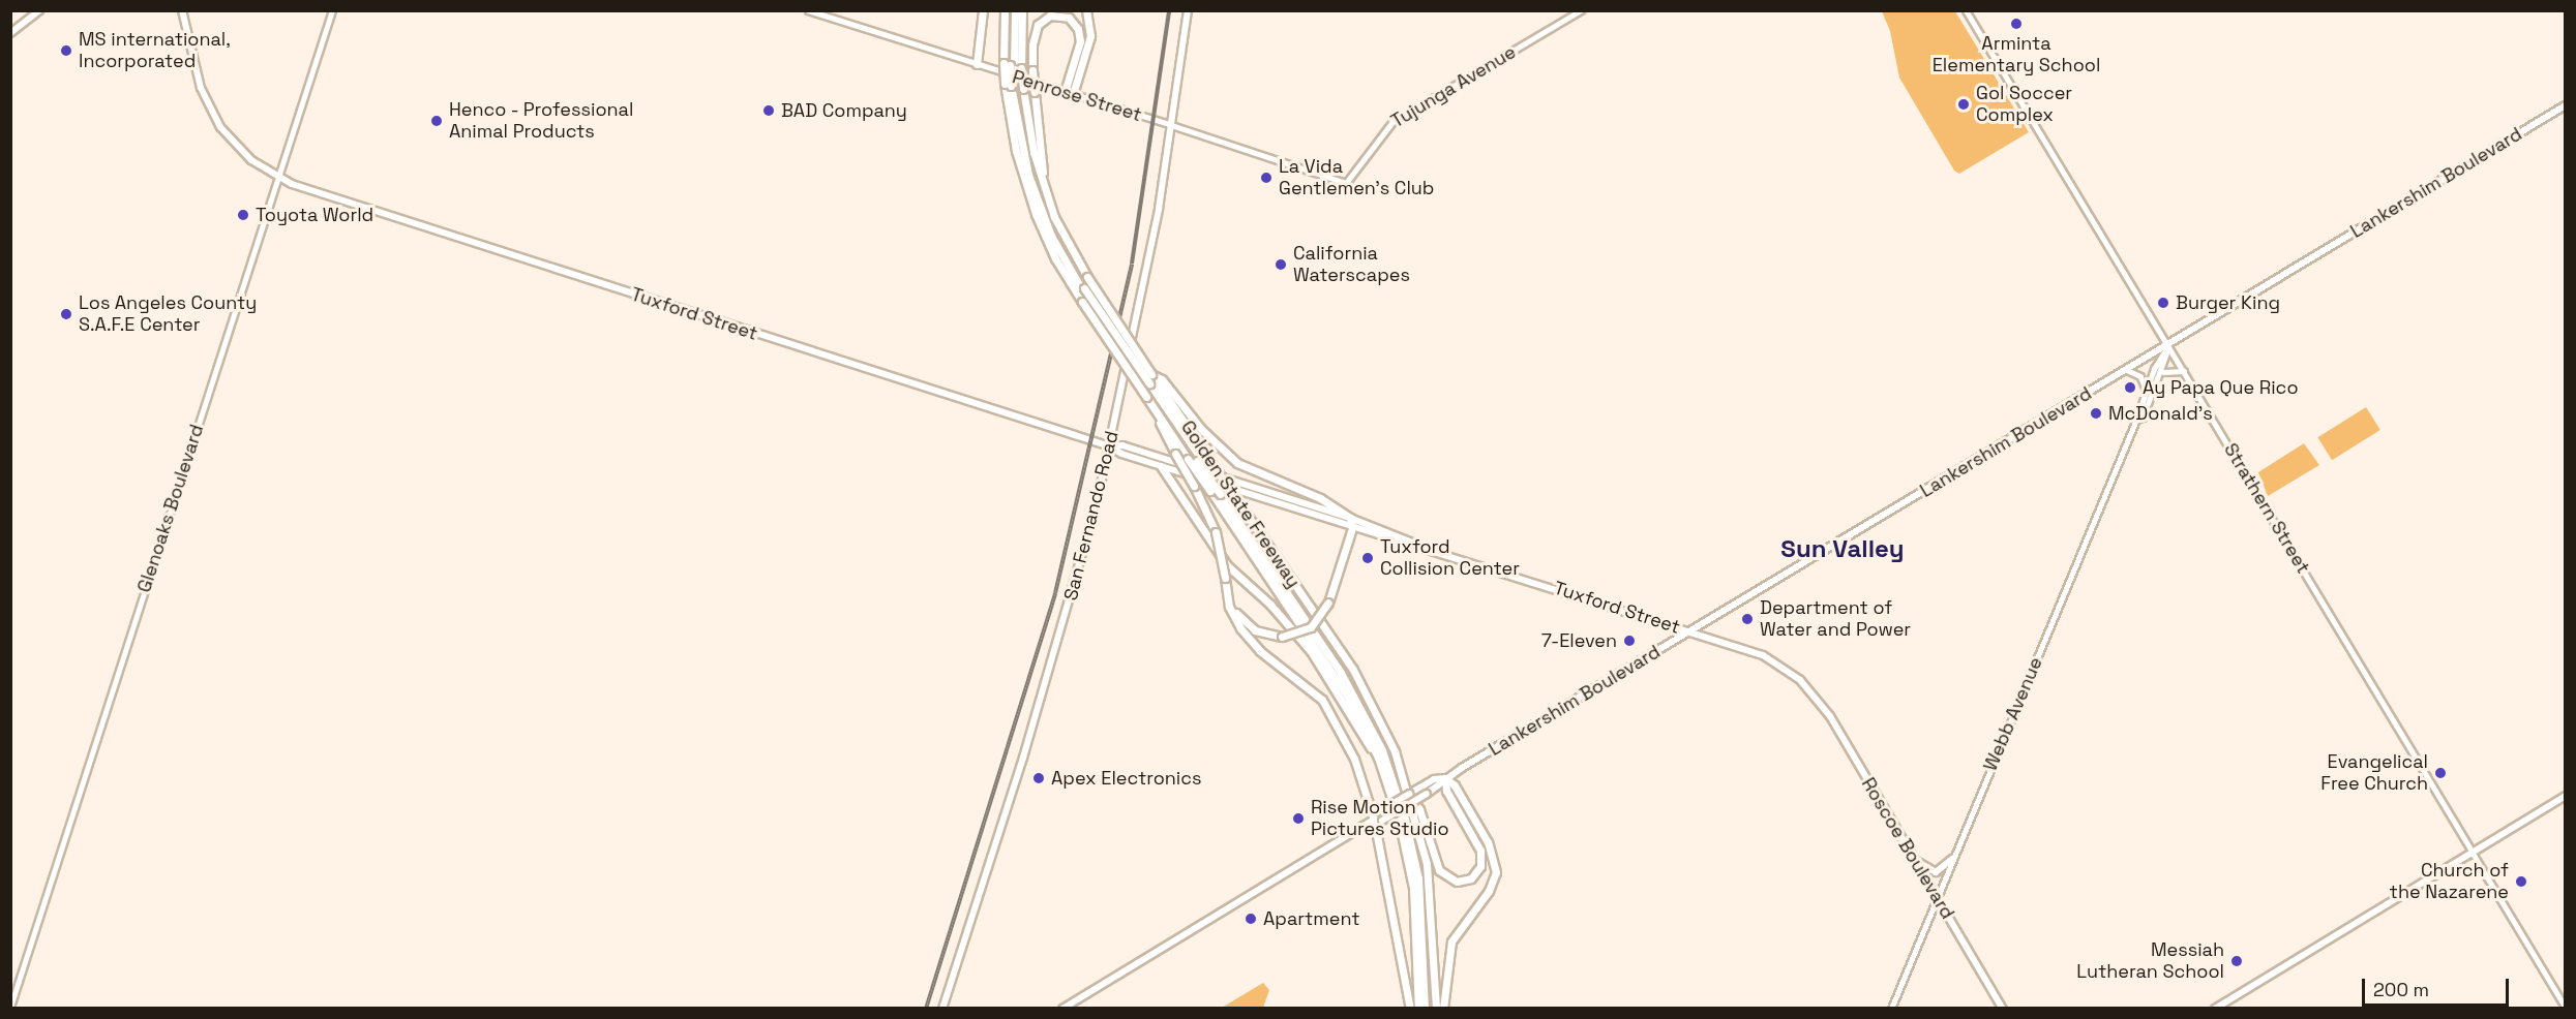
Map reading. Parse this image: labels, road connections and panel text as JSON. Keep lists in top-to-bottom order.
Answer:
{
  "streets": {
    "highway": ["Golden State Freeway"],
    "main road": [
      "Penrose Street",
      "Lankershim Boulevard",
      "Tuxford Street",
      "Glenoaks Boulevard",
      "Strathern Street",
      "San Fernando Road",
      "Roscoe Boulevard"
    ],
    "street": ["Tujunga Avenue", "Webb Avenue"]
  },
  "crossings": [
    ["Tujunga Avenue", "Penrose Street"],
    ["Penrose Street", "San Fernando Road"],
    ["Lankershim Boulevard", "Tuxford Street"],
    ["Lankershim Boulevard", "Strathern Street"],
    ["Lankershim Boulevard", "Webb Avenue"],
    ["Tuxford Street", "Glenoaks Boulevard"],
    ["Tuxford Street", "San Fernando Road"],
    ["Tuxford Street", "Roscoe Boulevard"],
    ["Strathern Street", "Webb Avenue"],
    ["Webb Avenue", "Roscoe Boulevard"]
  ],
  "districts": ["Sun Valley"],
  "places": [
    "Arminta Elementary School",
    "MS international, Incorporated",
    "Gol Soccer Complex",
    "BAD Company",
    "Henco - Professional Animal Products",
    "La Vida Gentlemen's Club",
    "Toyota World",
    "California Waterscapes",
    "Burger King",
    "Los Angeles County S.A.F.E Center",
    "Ay Papa Que Rico",
    "McDonald's",
    "Tuxford Collision Center",
    "Department of Water and Power",
    "7-Eleven",
    "Evangelical Free Church",
    "Apex Electronics",
    "Rise Motion Pictures Studio",
    "Church of the Nazarene",
    "Apartment",
    "Messiah Lutheran School"
  ],
  "scale_bar": "200 m"
}
